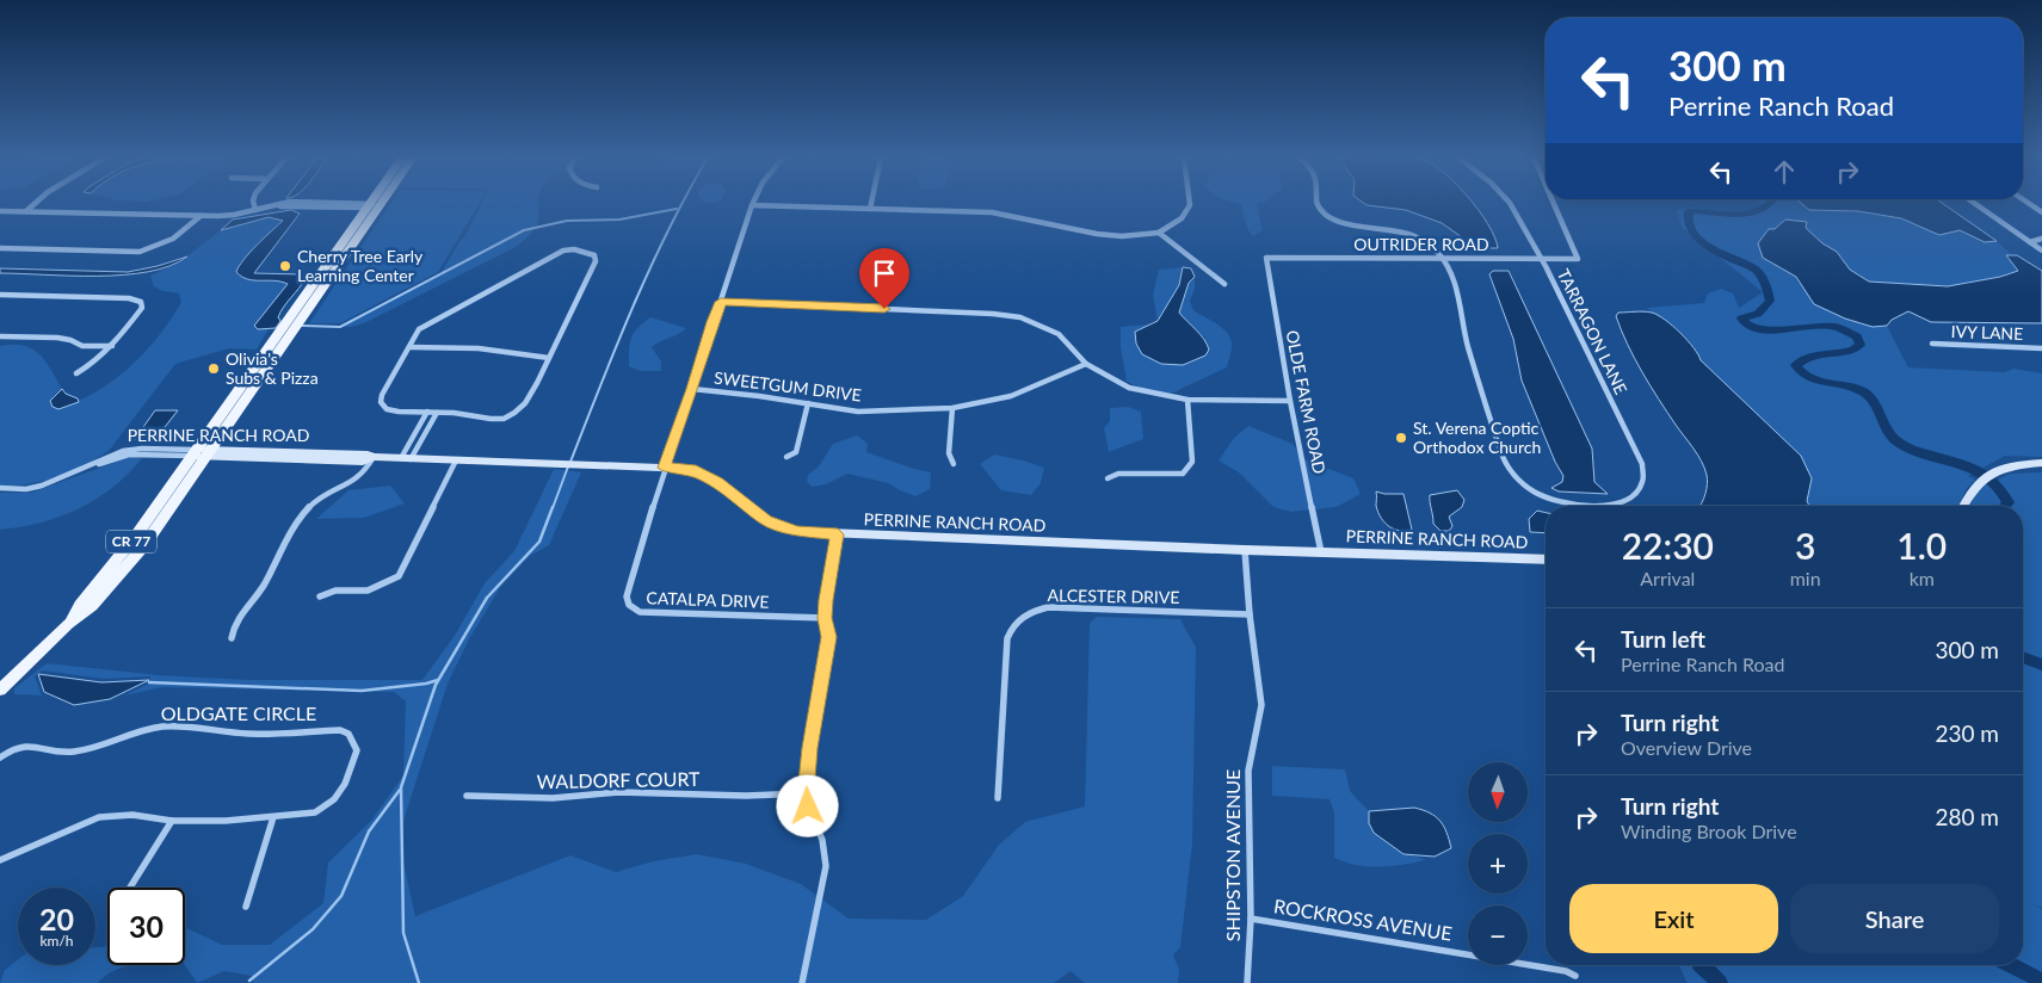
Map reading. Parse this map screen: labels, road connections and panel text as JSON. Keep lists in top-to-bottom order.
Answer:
{
  "streets": {
    "main road": ["CR 77"],
    "street": [
      "OUTRIDER ROAD",
      "TARRAGON LANE",
      "IVY LANE",
      "SWEETGUM DRIVE",
      "OLDE FARM ROAD",
      "PERRINE RANCH ROAD",
      "ALCESTER DRIVE",
      "CATALPA DRIVE",
      "OLDGATE CIRCLE",
      "WALDORF COURT",
      "SHIPSTON AVENUE",
      "ROCKROSS AVENUE"
    ]
  },
  "crossings": [
    ["OUTRIDER ROAD", "TARRAGON LANE"],
    ["OUTRIDER ROAD", "OLDE FARM ROAD"],
    ["OLDE FARM ROAD", "PERRINE RANCH ROAD"],
    ["PERRINE RANCH ROAD", "CR 77"],
    ["PERRINE RANCH ROAD", "CATALPA DRIVE"],
    ["PERRINE RANCH ROAD", "SHIPSTON AVENUE"],
    ["ALCESTER DRIVE", "SHIPSTON AVENUE"],
    ["SHIPSTON AVENUE", "ROCKROSS AVENUE"]
  ],
  "places": ["Cherry Tree Early Learning Center", "Olivia's Subs & Pizza", "St. Verena Coptic Orthodox Church"],
  "north": "bottom",
  "page": {
    "turn": ["300 m", "Perrine Ranch Road"],
    "eta": [
      "22:30",
      "Arrival",
      "3",
      "min",
      "1.0",
      "km"
    ],
    "list": [
      {
        "name": "Turn left",
        "note": "Perrine Ranch Road",
        "value": "300 m"
      },
      {
        "name": "Turn right",
        "note": "Overview Drive",
        "value": "230 m"
      },
      {
        "name": "Turn right",
        "note": "Winding Brook Drive",
        "value": "280 m"
      }
    ],
    "map_buttons": ["+", "−"],
    "buttons": ["Exit", "Share"],
    "speed": "20 km/h",
    "limit": "30"
  }
}
